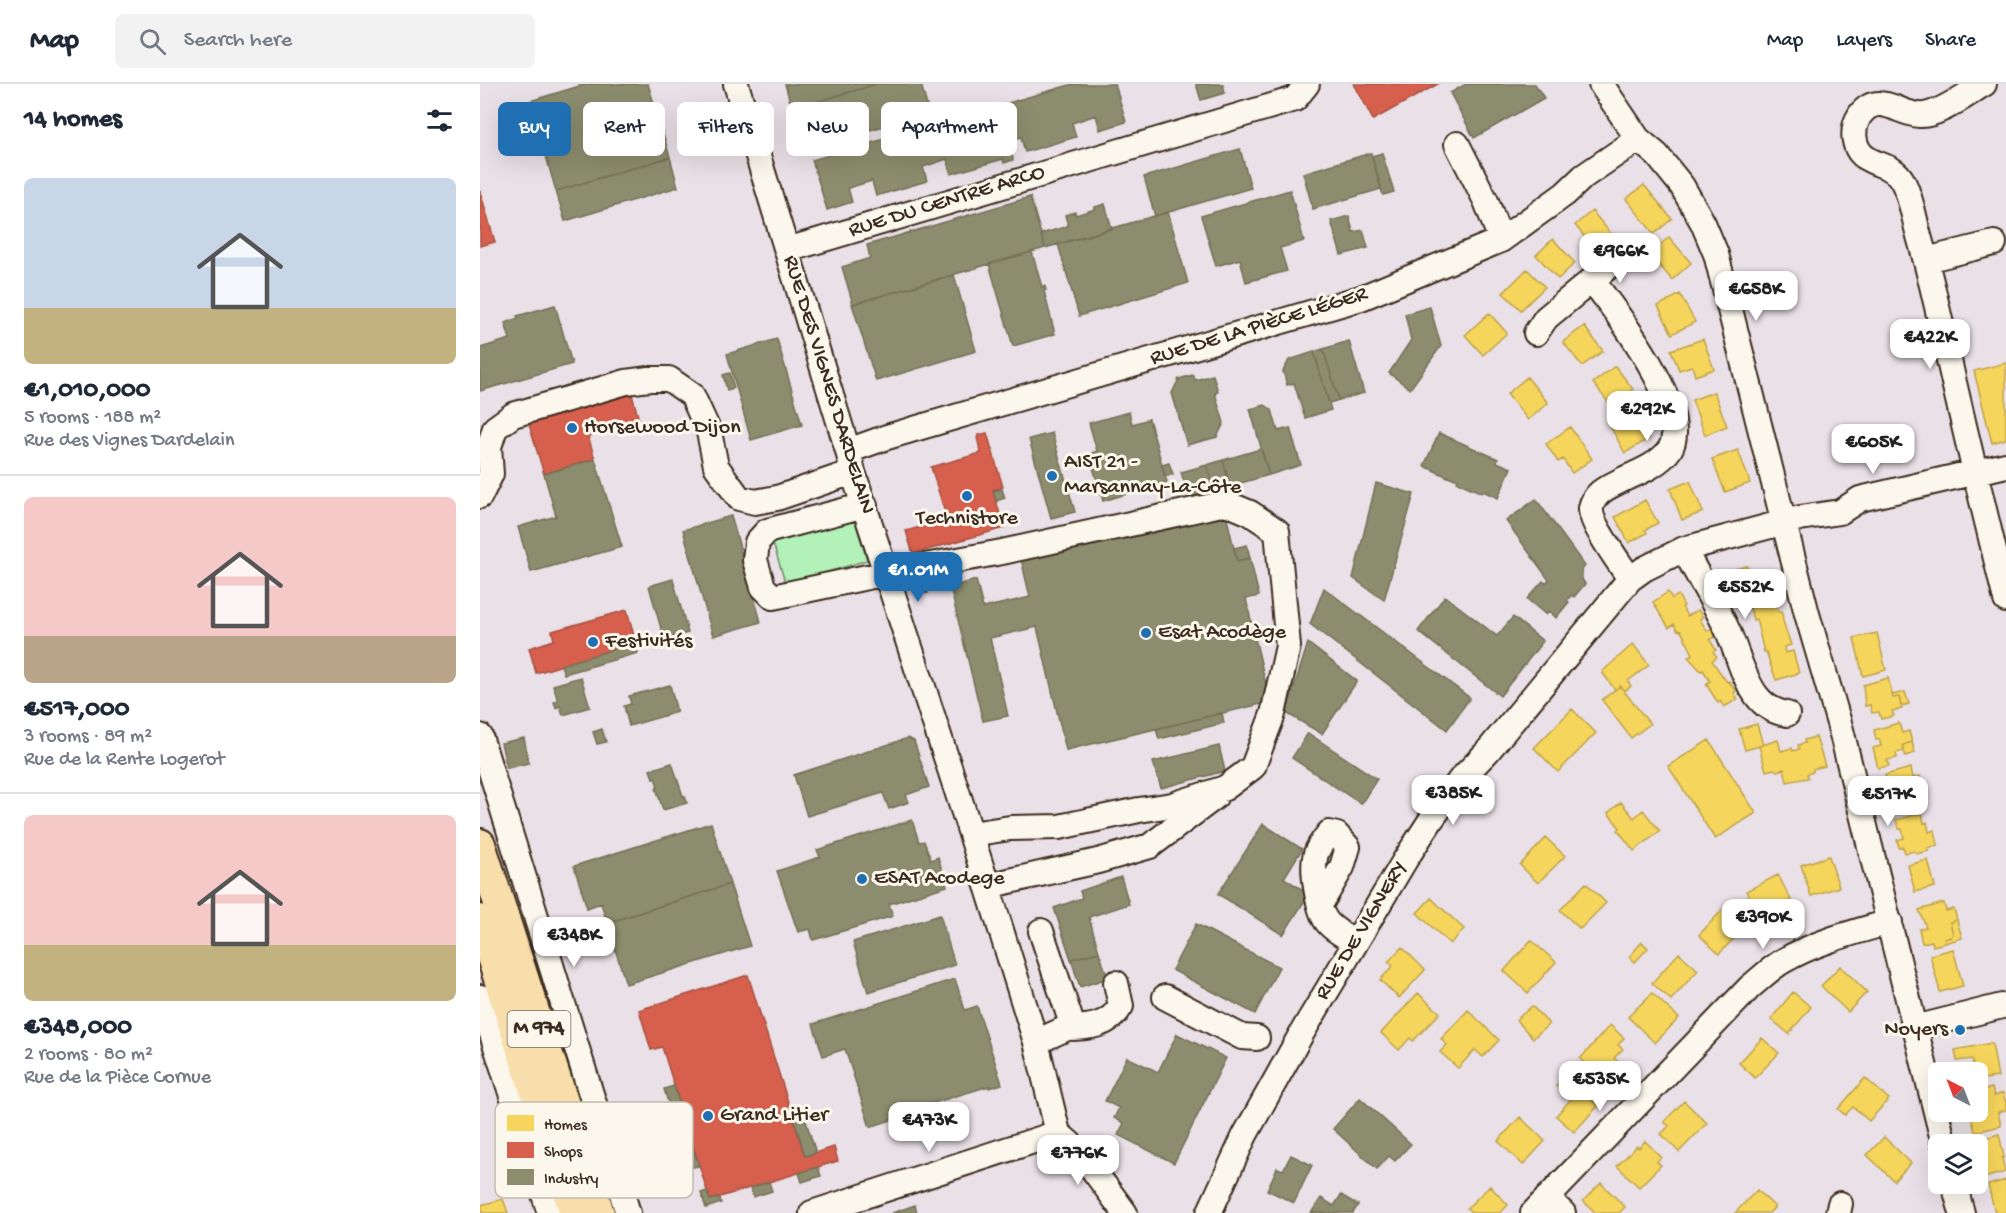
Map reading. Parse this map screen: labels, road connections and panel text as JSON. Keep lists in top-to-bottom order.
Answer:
{
  "streets": {
    "main road": ["M 974"],
    "street": [
      "RUE DU CENTRE ARCO",
      "RUE DE LA PIÈCE LÉGER",
      "RUE DES VIGNES DARDELAIN",
      "RUE DE VIGNERY"
    ]
  },
  "crossings": [
    ["RUE DU CENTRE ARCO", "RUE DES VIGNES DARDELAIN"],
    ["RUE DE LA PIÈCE LÉGER", "RUE DES VIGNES DARDELAIN"]
  ],
  "places": [
    "Horsewood Dijon",
    "AIST 21 - Marsannay-La-Côte",
    "Technistore",
    "Esat Acodège",
    "Festivités",
    "ESAT Acodege",
    "Noyers",
    "Grand Litier"
  ],
  "legend": ["Homes", "Shops", "Industry"],
  "north": "top left",
  "page": {
    "header": "Map",
    "search": "Search here",
    "nav": ["Map", "Layers", "Share"],
    "heading": "14 homes",
    "chip": [
      "Buy",
      "Rent",
      "Filters",
      "New",
      "Apartment"
    ],
    "list": [
      {
        "name": "€1,010,000",
        "note": "5 rooms · 188 m² · Rue des Vignes Dardelain"
      },
      {
        "name": "€517,000",
        "note": "3 rooms · 89 m² · Rue de la Rente Logerot"
      },
      {
        "name": "€348,000",
        "note": "2 rooms · 80 m² · Rue de la Pièce Cornue"
      }
    ],
    "price": [
      "€966K",
      "€658K",
      "€422K",
      "€292K",
      "€605K",
      "€1.01M",
      "€552K",
      "€385K",
      "€517K",
      "€390K",
      "€348K",
      "€535K",
      "€473K",
      "€776K"
    ]
  }
}
